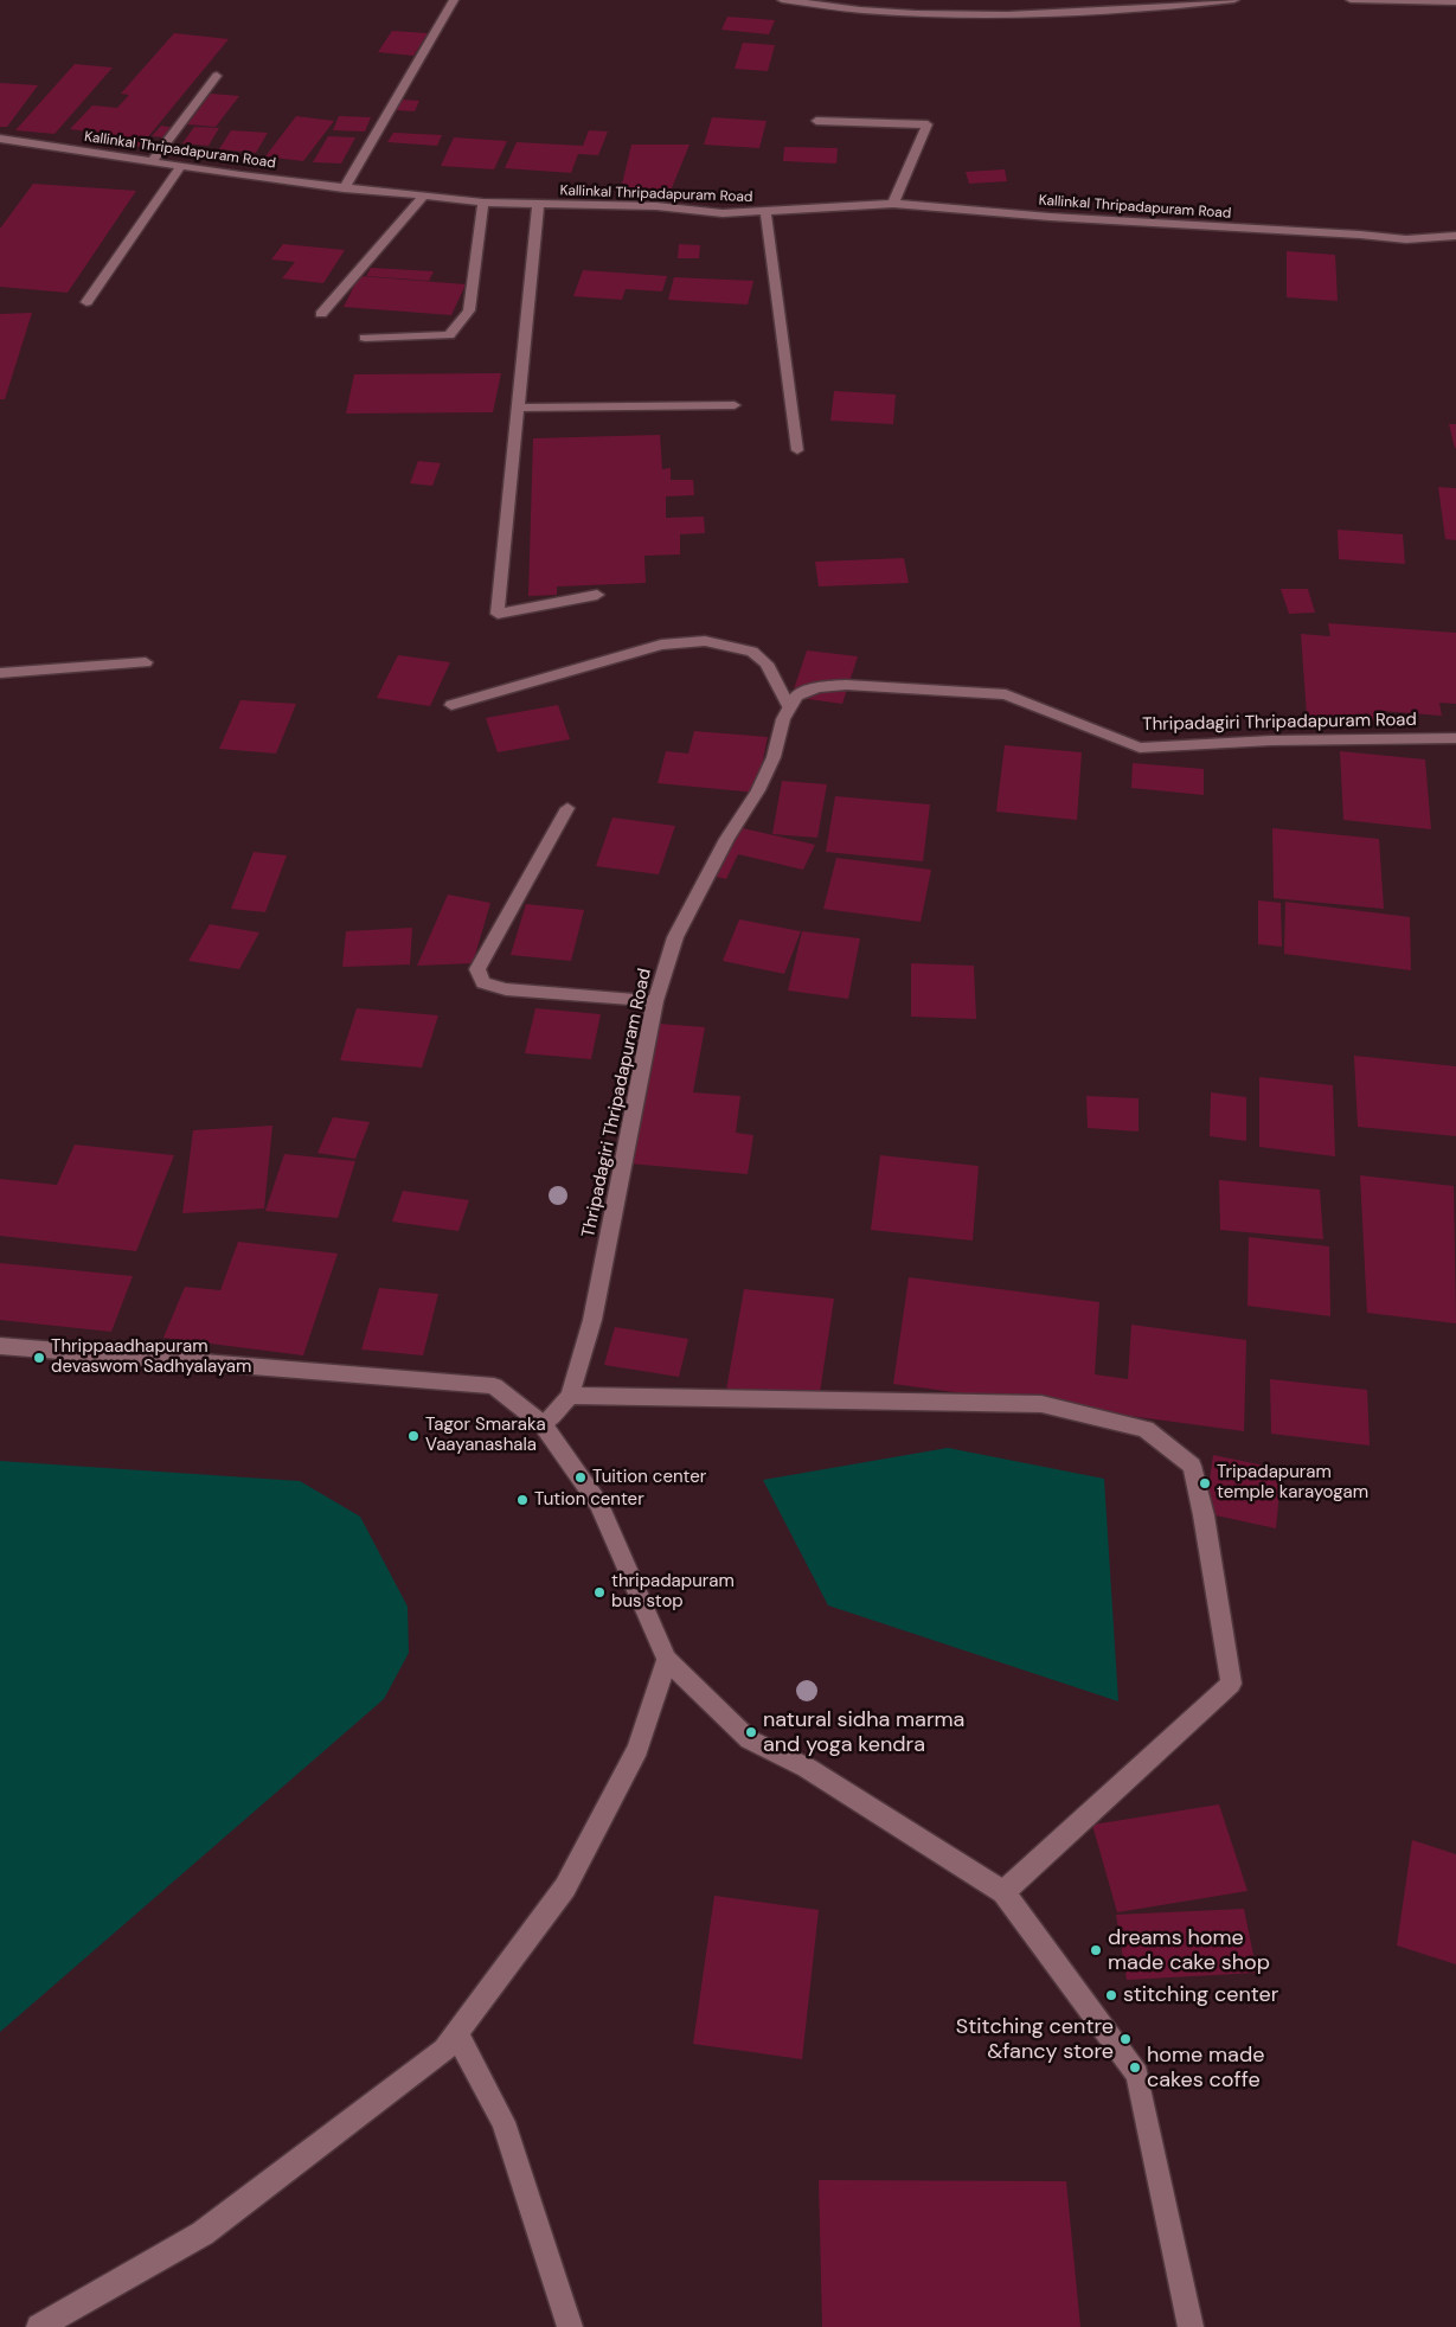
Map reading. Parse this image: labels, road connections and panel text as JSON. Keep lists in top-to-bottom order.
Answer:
{
  "streets": {
    "street": ["Kallinkal Thripadapuram Road", "Thripadagiri Thripadapuram Road"]
  },
  "places": [
    "Thrippaadhapuram devaswom Sadhyalayam",
    "Tagor Smaraka Vaayanashala",
    "Tuition center",
    "Tripadapuram temple karayogam",
    "Tution center",
    "thripadapuram bus stop",
    "natural sidha marma and yoga kendra",
    "dreams home made cake shop",
    "stitching center",
    "Stitching centre &fancy store",
    "home made cakes coffe"
  ]
}
